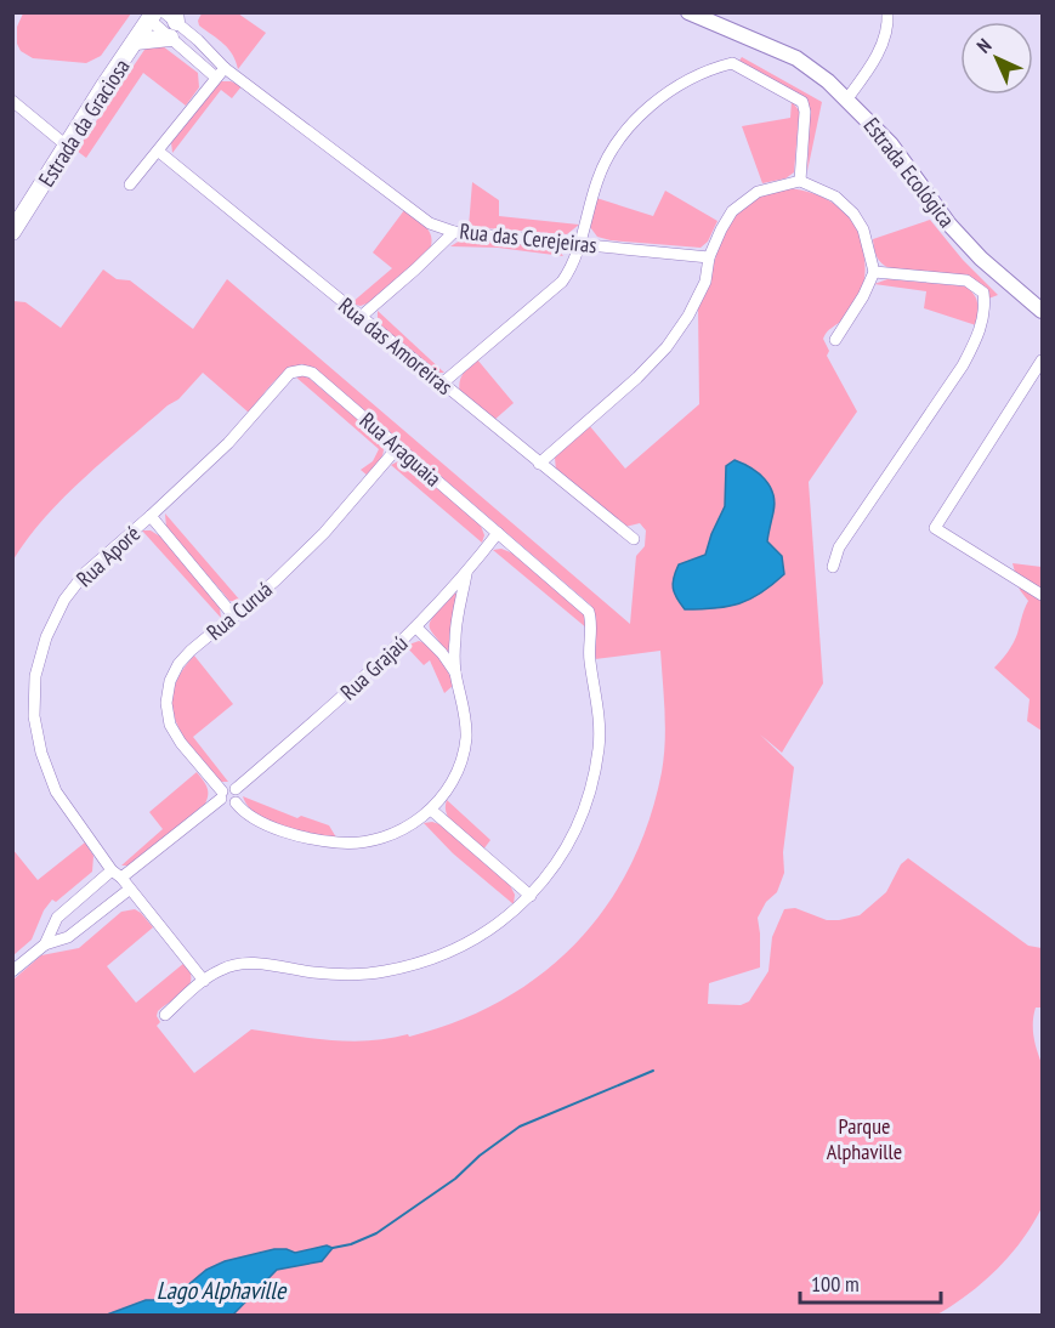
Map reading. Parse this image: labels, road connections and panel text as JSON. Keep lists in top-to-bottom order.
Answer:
{
  "streets": {
    "main road": ["Estrada da Graciosa"],
    "street": [
      "Estrada Ecológica",
      "Rua das Cerejeiras",
      "Rua das Amoreiras",
      "Rua Araguaia",
      "Rua Aporé",
      "Rua Curuá",
      "Rua Grajaú"
    ]
  },
  "crossings": [
    ["Estrada da Graciosa", "Rua das Cerejeiras"],
    ["Rua Araguaia", "Rua Aporé"],
    ["Rua Araguaia", "Rua Curuá"],
    ["Rua Araguaia", "Rua Grajaú"],
    ["Rua Curuá", "Rua Grajaú"]
  ],
  "water": ["Lago Alphaville"],
  "parks": ["Parque Alphaville"],
  "scale_bar": "100 m",
  "north": "top left"
}
